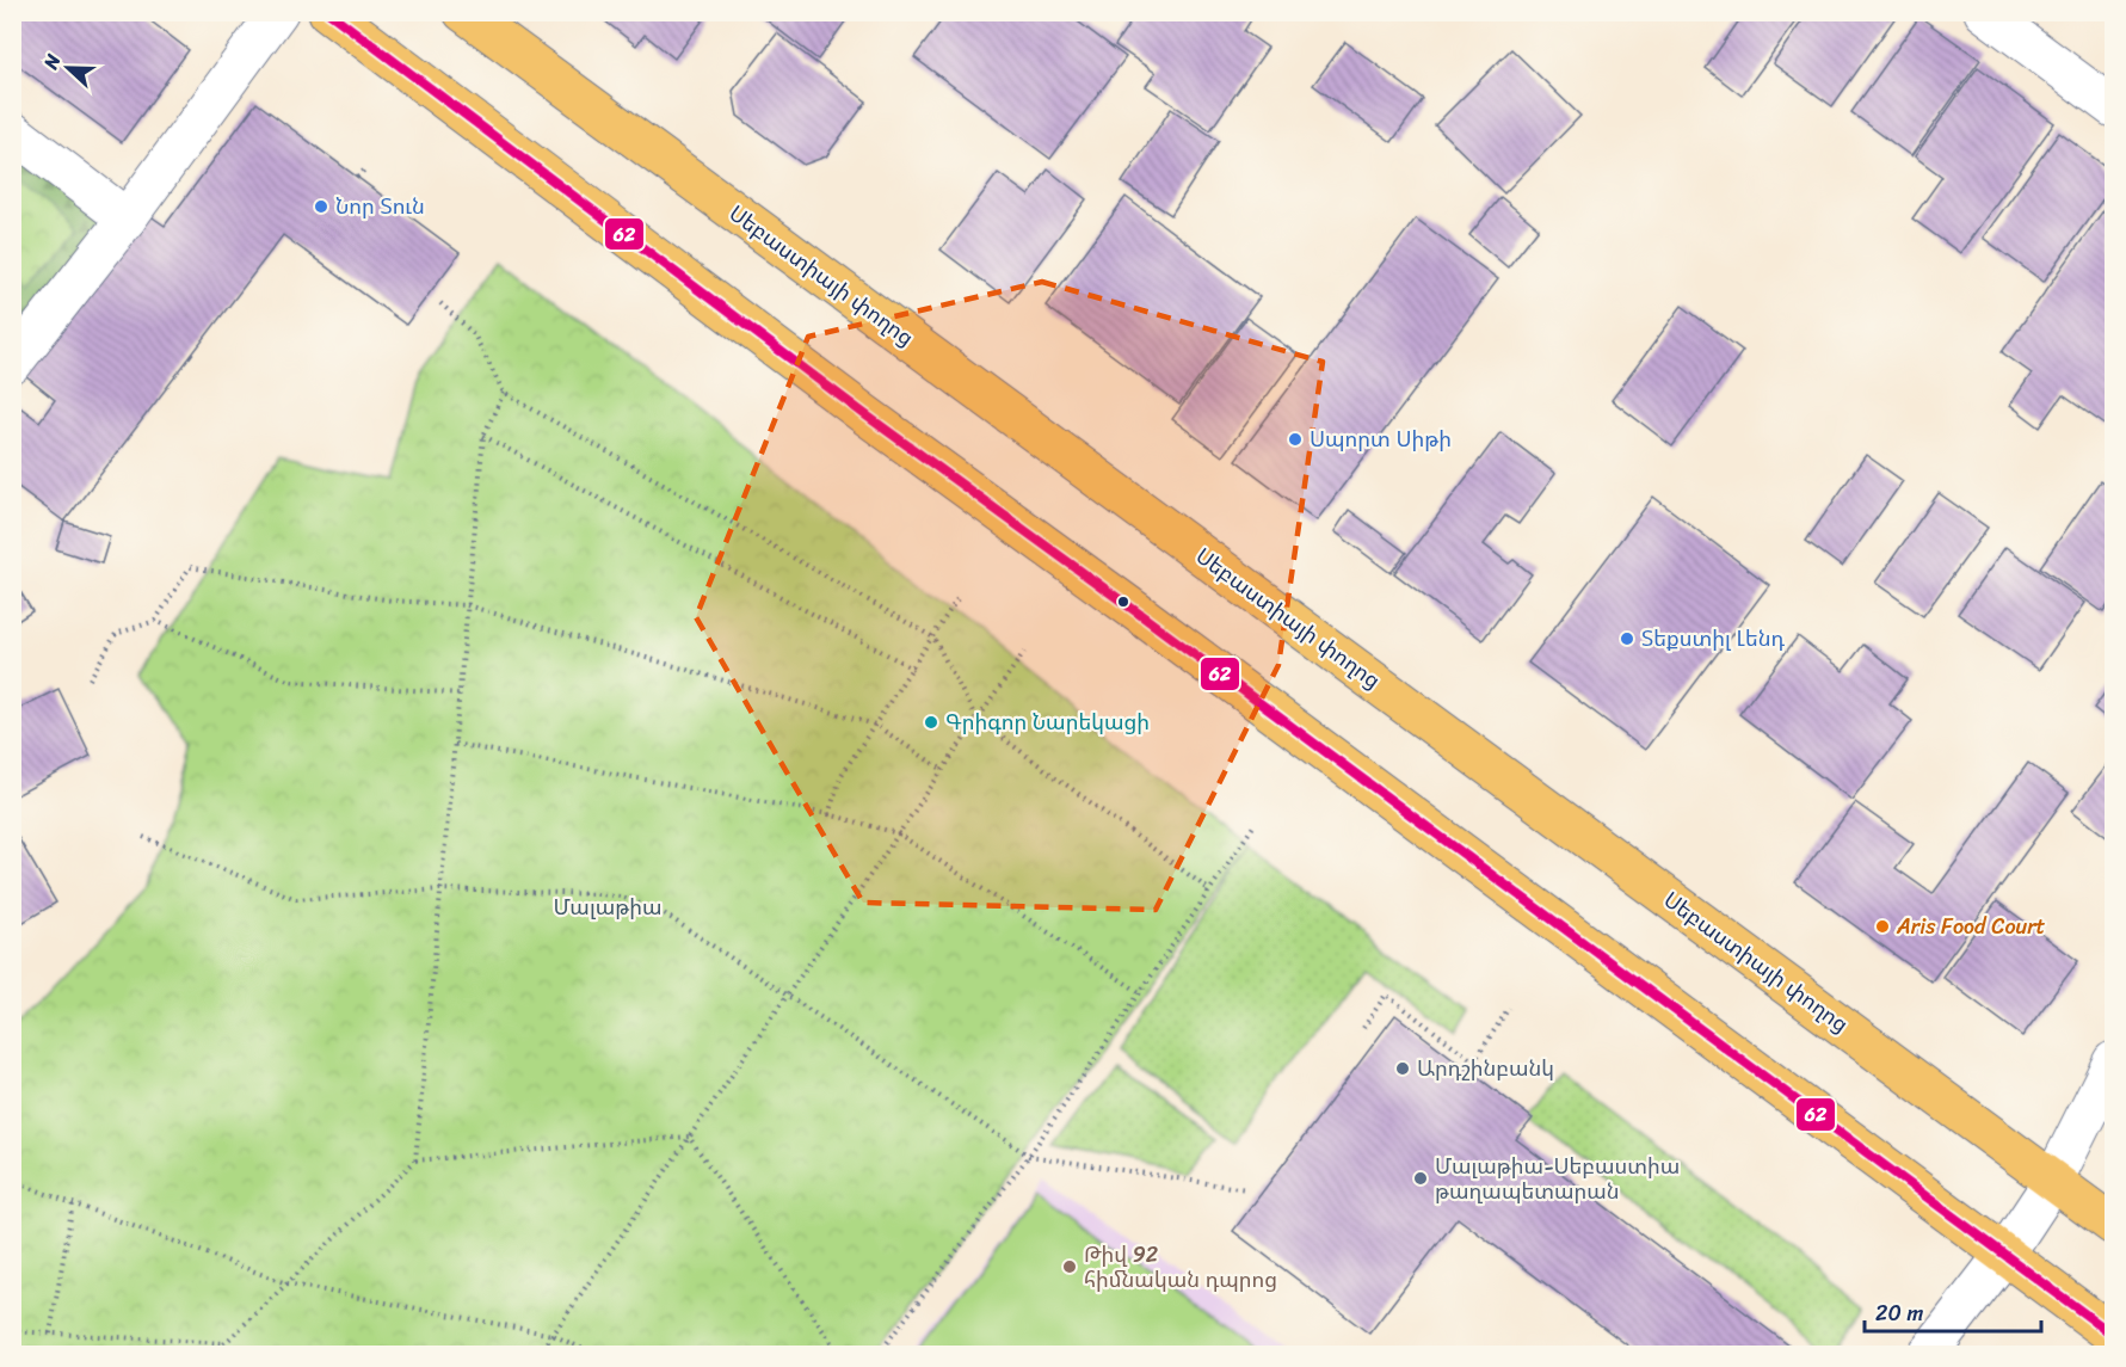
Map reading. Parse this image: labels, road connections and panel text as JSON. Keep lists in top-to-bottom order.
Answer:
{
  "streets": {
    "main road": ["Սեբաստիայի փողոց"]
  },
  "parks": ["Մալաթիա"],
  "places": [
    "Նոր Տուն",
    "Սպորտ Սիթի",
    "Տեքստիլ Լենդ",
    "Գրիգոր Նարեկացի",
    "Aris Food Court",
    "Արդշինբանկ",
    "Մալաթիա-Սեբաստիա թաղապետարան",
    "Թիվ 92 հիմնական դպրոց"
  ],
  "lines": ["transit line 62"],
  "scale_bar": "20 m",
  "north": "left"
}
